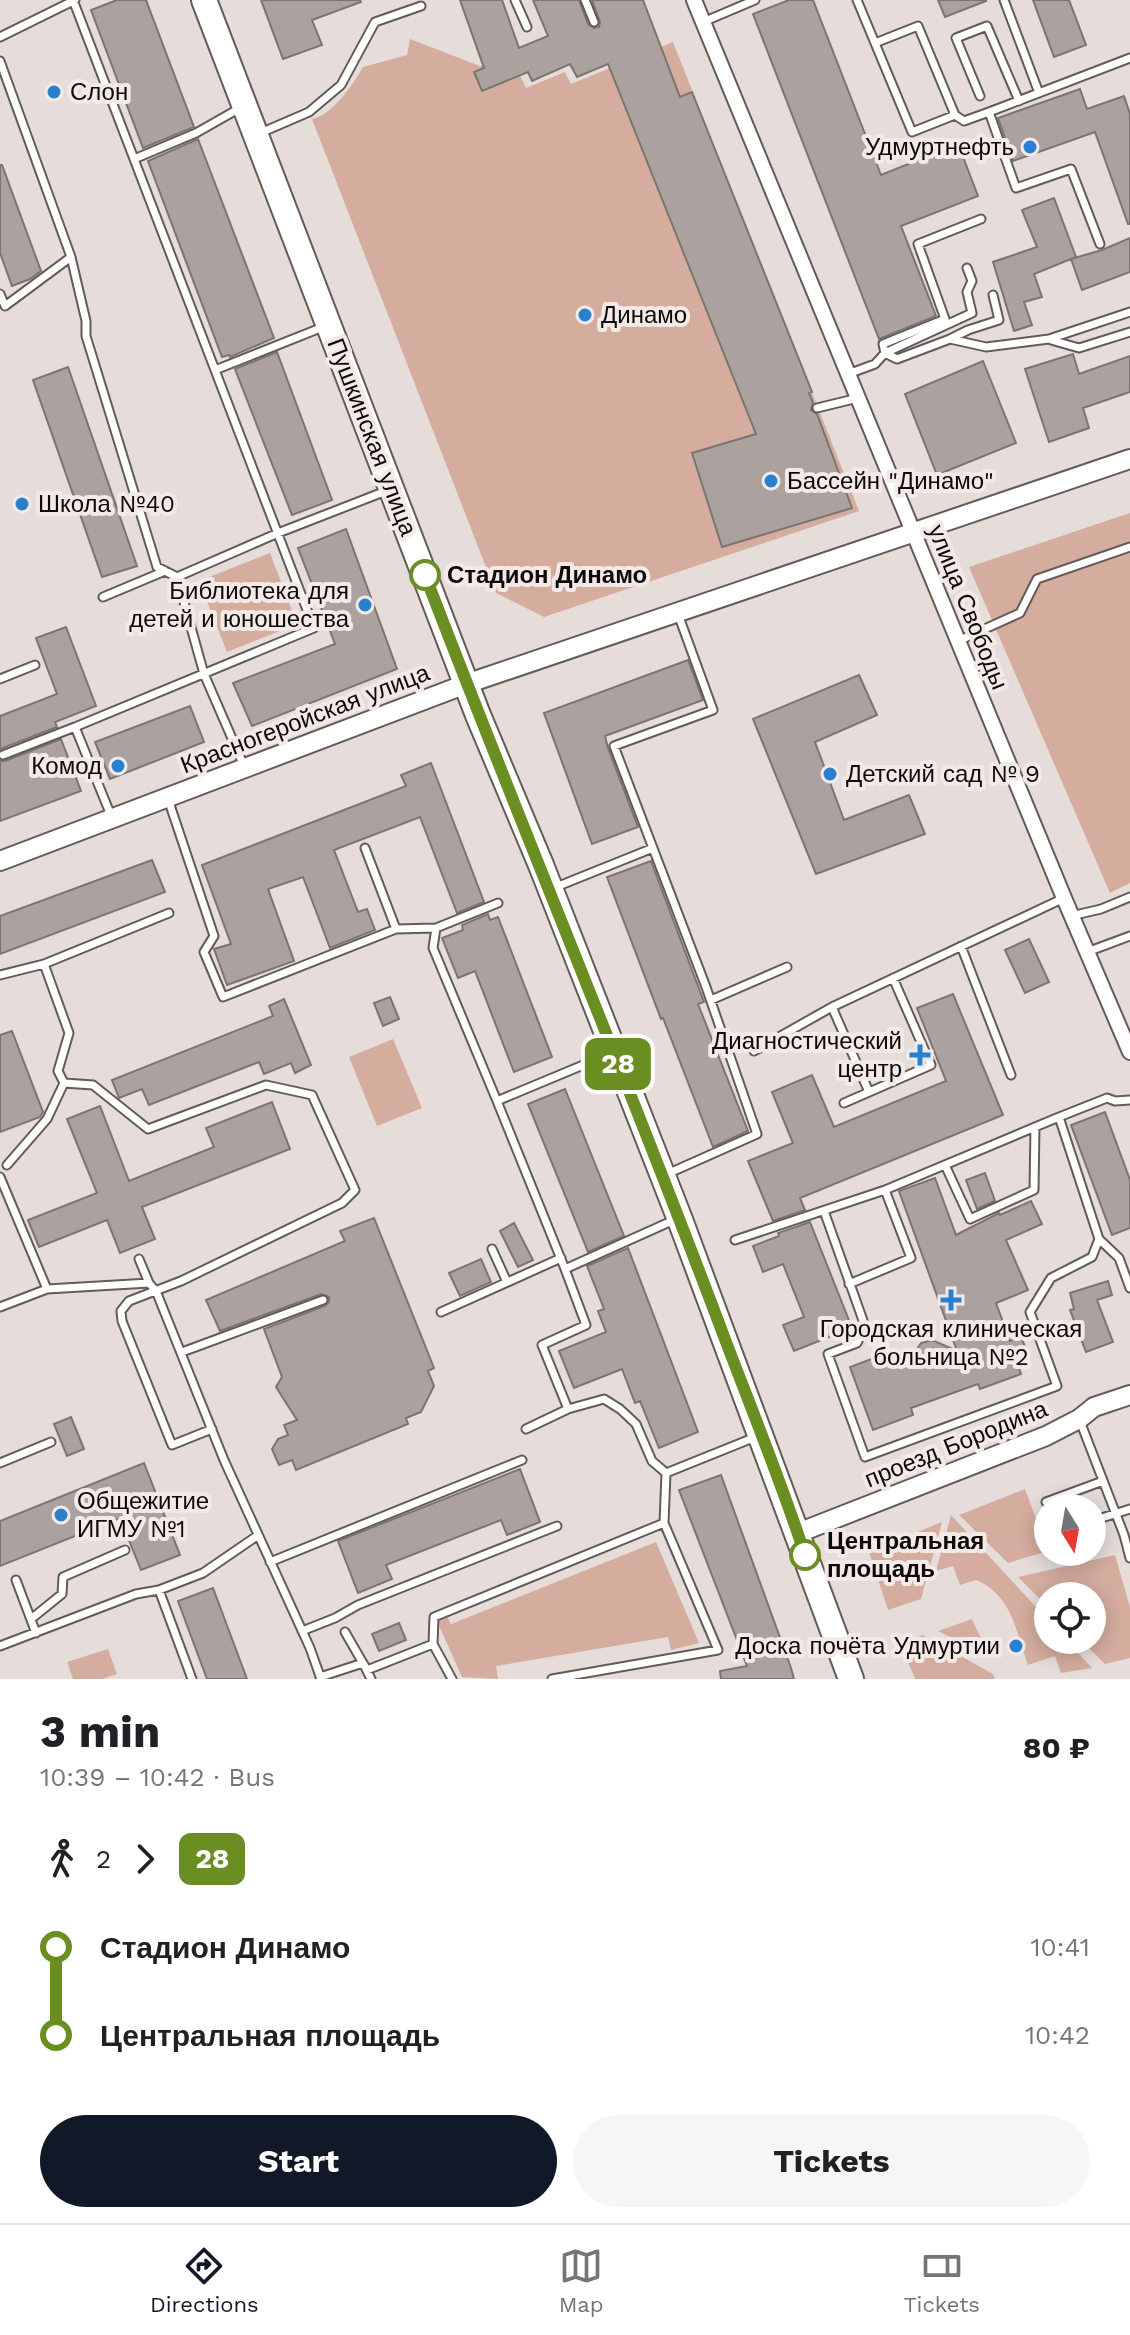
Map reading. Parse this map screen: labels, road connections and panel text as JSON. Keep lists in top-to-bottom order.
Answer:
{
  "streets": {
    "main road": ["Пушкинская улица"],
    "street": ["улица Свободы", "Красногеройская улица", "проезд Бородина"]
  },
  "crossings": [
    ["Пушкинская улица", "Красногеройская улица"],
    ["Пушкинская улица", "проезд Бородина"],
    ["улица Свободы", "Красногеройская улица"]
  ],
  "places": {
    "other": [
      "Слон",
      "Удмуртнефть",
      "Динамо",
      "Бассейн \"Динамо\"",
      "Школа №40",
      "Стадион Динамо",
      "Библиотека для детей и юношества",
      "Комод",
      "Детский сад № 9",
      "Общежитие ИГМУ №1",
      "Центральная площадь",
      "Доска почёта Удмуртии"
    ],
    "health": ["Диагностический центр", "Городская клиническая больница №2"]
  },
  "lines": ["bus line 28"],
  "north": "bottom",
  "page": {
    "on_map": "28",
    "heading": ["3 min", "10:39 – 10:42 · Bus", "80 ₽"],
    "legs": ["2", "28"],
    "list": [
      {
        "name": "Стадион Динамо",
        "value": "10:41"
      },
      {
        "name": "Центральная площадь",
        "value": "10:42"
      }
    ],
    "buttons": ["Start", "Tickets"],
    "tabs": ["Directions", "Map", "Tickets"]
  }
}
